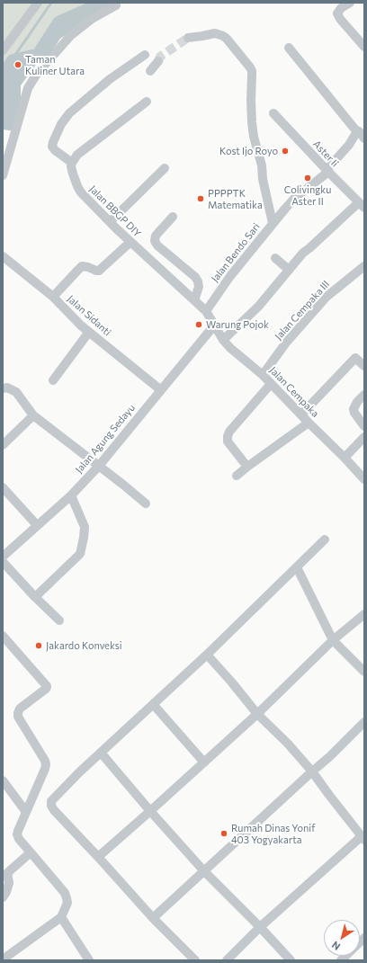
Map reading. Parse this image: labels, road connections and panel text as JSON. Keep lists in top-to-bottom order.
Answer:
{
  "streets": {
    "street": [
      "Aster Ii",
      "Jalan BBGP DIY",
      "Jalan Bendo Sari",
      "Jalan Cempaka III",
      "Jalan Sidanti",
      "Jalan Cempaka",
      "Jalan Agung Sedayu"
    ]
  },
  "crossings": [
    ["Aster Ii", "Jalan Bendo Sari"],
    ["Jalan BBGP DIY", "Jalan Bendo Sari"],
    ["Jalan BBGP DIY", "Jalan Cempaka"],
    ["Jalan BBGP DIY", "Jalan Agung Sedayu"],
    ["Jalan Cempaka III", "Jalan Cempaka"],
    ["Jalan Sidanti", "Jalan Agung Sedayu"],
    ["Jalan Cempaka", "Jalan Agung Sedayu"]
  ],
  "places": [
    "Taman Kuliner Utara",
    "Kost Ijo Royo",
    "Colivingku Aster II",
    "PPPPTK Matematika",
    "Warung Pojok",
    "Jakardo Konveksi",
    "Rumah Dinas Yonif 403 Yogyakarta"
  ],
  "north": "bottom left"
}
